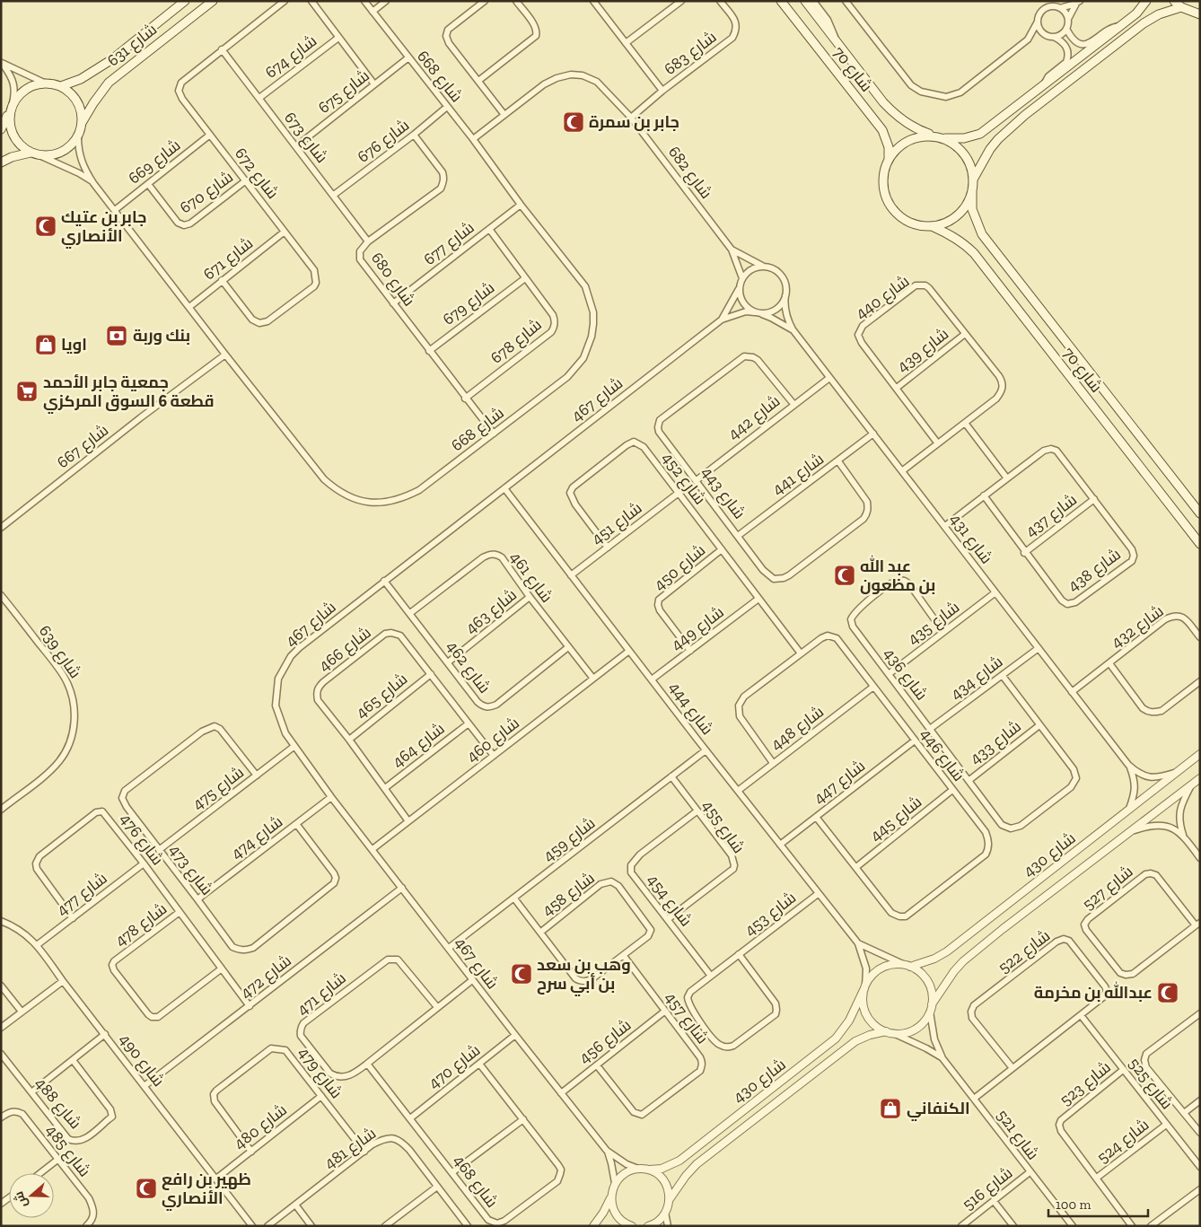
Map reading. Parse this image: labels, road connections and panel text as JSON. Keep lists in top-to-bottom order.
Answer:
{
  "streets": {
    "main road": ["شارع 631", "شارع 70"],
    "street": [
      "شارع 683",
      "شارع 674",
      "شارع 668",
      "شارع 675",
      "شارع 673",
      "شارع 676",
      "شارع 669",
      "شارع 682",
      "شارع 672",
      "شارع 670",
      "شارع 677",
      "شارع 671",
      "شارع 680",
      "شارع 440",
      "شارع 679",
      "شارع 678",
      "شارع 439",
      "شارع 467",
      "شارع 442",
      "شارع 667",
      "شارع 441",
      "شارع 452",
      "شارع 443",
      "شارع 437",
      "شارع 451",
      "شارع 431",
      "شارع 450",
      "شارع 438",
      "شارع 461",
      "شارع 463",
      "شارع 435",
      "شارع 432",
      "شارع 449",
      "شارع 466",
      "شارع 639",
      "شارع 462",
      "شارع 436",
      "شارع 434",
      "شارع 465",
      "شارع 444",
      "شارع 448",
      "شارع 460",
      "شارع 433",
      "شارع 464",
      "شارع 446",
      "شارع 447",
      "شارع 475",
      "شارع 445",
      "شارع 455",
      "شارع 474",
      "شارع 476",
      "شارع 459",
      "شارع 430",
      "شارع 473",
      "شارع 527",
      "شارع 477",
      "شارع 458",
      "شارع 454",
      "شارع 453",
      "شارع 478",
      "شارع 522",
      "شارع 472",
      "شارع 471",
      "شارع 457",
      "شارع 456",
      "شارع 490",
      "شارع 470",
      "شارع 479",
      "شارع 523",
      "شارع 525",
      "شارع 488",
      "شارع 480",
      "شارع 521",
      "شارع 524",
      "شارع 481",
      "شارع 485",
      "شارع 468",
      "شارع 516"
    ]
  },
  "crossings": [
    ["شارع 631", "شارع 668"],
    ["شارع 683", "شارع 682"],
    ["شارع 674", "شارع 673"],
    ["شارع 668", "شارع 675"],
    ["شارع 668", "شارع 676"],
    ["شارع 668", "شارع 669"],
    ["شارع 668", "شارع 682"],
    ["شارع 668", "شارع 677"],
    ["شارع 668", "شارع 671"],
    ["شارع 668", "شارع 680"],
    ["شارع 668", "شارع 667"],
    ["شارع 675", "شارع 673"],
    ["شارع 673", "شارع 676"],
    ["شارع 673", "شارع 672"],
    ["شارع 673", "شارع 680"],
    ["شارع 676", "شارع 680"],
    ["شارع 669", "شارع 672"],
    ["شارع 669", "شارع 670"],
    ["شارع 682", "شارع 467"],
    ["شارع 682", "شارع 431"],
    ["شارع 672", "شارع 670"],
    ["شارع 672", "شارع 671"],
    ["شارع 677", "شارع 680"],
    ["شارع 677", "شارع 678"],
    ["شارع 680", "شارع 679"],
    ["شارع 680", "شارع 678"],
    ["شارع 440", "شارع 439"],
    ["شارع 440", "شارع 431"],
    ["شارع 679", "شارع 678"],
    ["شارع 467", "شارع 431"],
    ["شارع 467", "شارع 462"],
    ["شارع 467", "شارع 444"],
    ["شارع 467", "شارع 460"],
    ["شارع 467", "شارع 475"],
    ["شارع 467", "شارع 474"],
    ["شارع 467", "شارع 459"],
    ["شارع 467", "شارع 472"],
    ["شارع 467", "شارع 471"],
    ["شارع 467", "شارع 456"],
    ["شارع 467", "شارع 470"],
    ["شارع 442", "شارع 443"],
    ["شارع 442", "شارع 431"],
    ["شارع 441", "شارع 443"],
    ["شارع 441", "شارع 431"],
    ["شارع 452", "شارع 451"],
    ["شارع 452", "شارع 450"],
    ["شارع 452", "شارع 449"],
    ["شارع 452", "شارع 446"],
    ["شارع 437", "شارع 438"],
    ["شارع 451", "شارع 444"],
    ["شارع 431", "شارع 438"],
    ["شارع 431", "شارع 435"],
    ["شارع 431", "شارع 432"],
    ["شارع 431", "شارع 434"],
    ["شارع 431", "شارع 430"],
    ["شارع 450", "شارع 449"],
    ["شارع 461", "شارع 463"],
    ["شارع 461", "شارع 462"],
    ["شارع 461", "شارع 460"],
    ["شارع 463", "شارع 462"],
    ["شارع 435", "شارع 436"],
    ["شارع 449", "شارع 444"],
    ["شارع 466", "شارع 465"],
    ["شارع 466", "شارع 460"],
    ["شارع 466", "شارع 464"],
    ["شارع 436", "شارع 434"],
    ["شارع 436", "شارع 433"],
    ["شارع 444", "شارع 448"],
    ["شارع 444", "شارع 460"],
    ["شارع 444", "شارع 447"],
    ["شارع 444", "شارع 459"],
    ["شارع 444", "شارع 430"],
    ["شارع 444", "شارع 453"],
    ["شارع 444", "شارع 521"],
    ["شارع 448", "شارع 446"],
    ["شارع 446", "شارع 447"],
    ["شارع 446", "شارع 445"],
    ["شارع 475", "شارع 473"],
    ["شارع 455", "شارع 459"],
    ["شارع 455", "شارع 454"],
    ["شارع 474", "شارع 473"],
    ["شارع 476", "شارع 477"],
    ["شارع 476", "شارع 478"],
    ["شارع 476", "شارع 472"],
    ["شارع 459", "شارع 458"],
    ["شارع 430", "شارع 521"],
    ["شارع 477", "شارع 490"],
    ["شارع 458", "شارع 457"],
    ["شارع 454", "شارع 453"],
    ["شارع 522", "شارع 525"],
    ["شارع 522", "شارع 521"],
    ["شارع 472", "شارع 490"],
    ["شارع 471", "شارع 468"],
    ["شارع 457", "شارع 456"],
    ["شارع 490", "شارع 480"],
    ["شارع 470", "شارع 468"],
    ["شارع 479", "شارع 480"],
    ["شارع 479", "شارع 481"],
    ["شارع 523", "شارع 525"],
    ["شارع 523", "شارع 524"],
    ["شارع 525", "شارع 524"],
    ["شارع 521", "شارع 516"]
  ],
  "places": {
    "mosque": [
      "جابر بن سمرة",
      "جابر بن عتيك الأنصاري",
      "عبد الله بن مظعون",
      "وهب بن سعد بن أبي سرح",
      "عبدالله بن مخرمة",
      "ظهير بن رافع الأنصاري"
    ],
    "bank": ["بنك وربة"],
    "shop": ["اويا", "الكنفاني"],
    "supermarket": ["جمعية جابر الأحمد قطعة 6 السوق المركزي"]
  },
  "scale_bar": "100 m",
  "north": "left"
}
